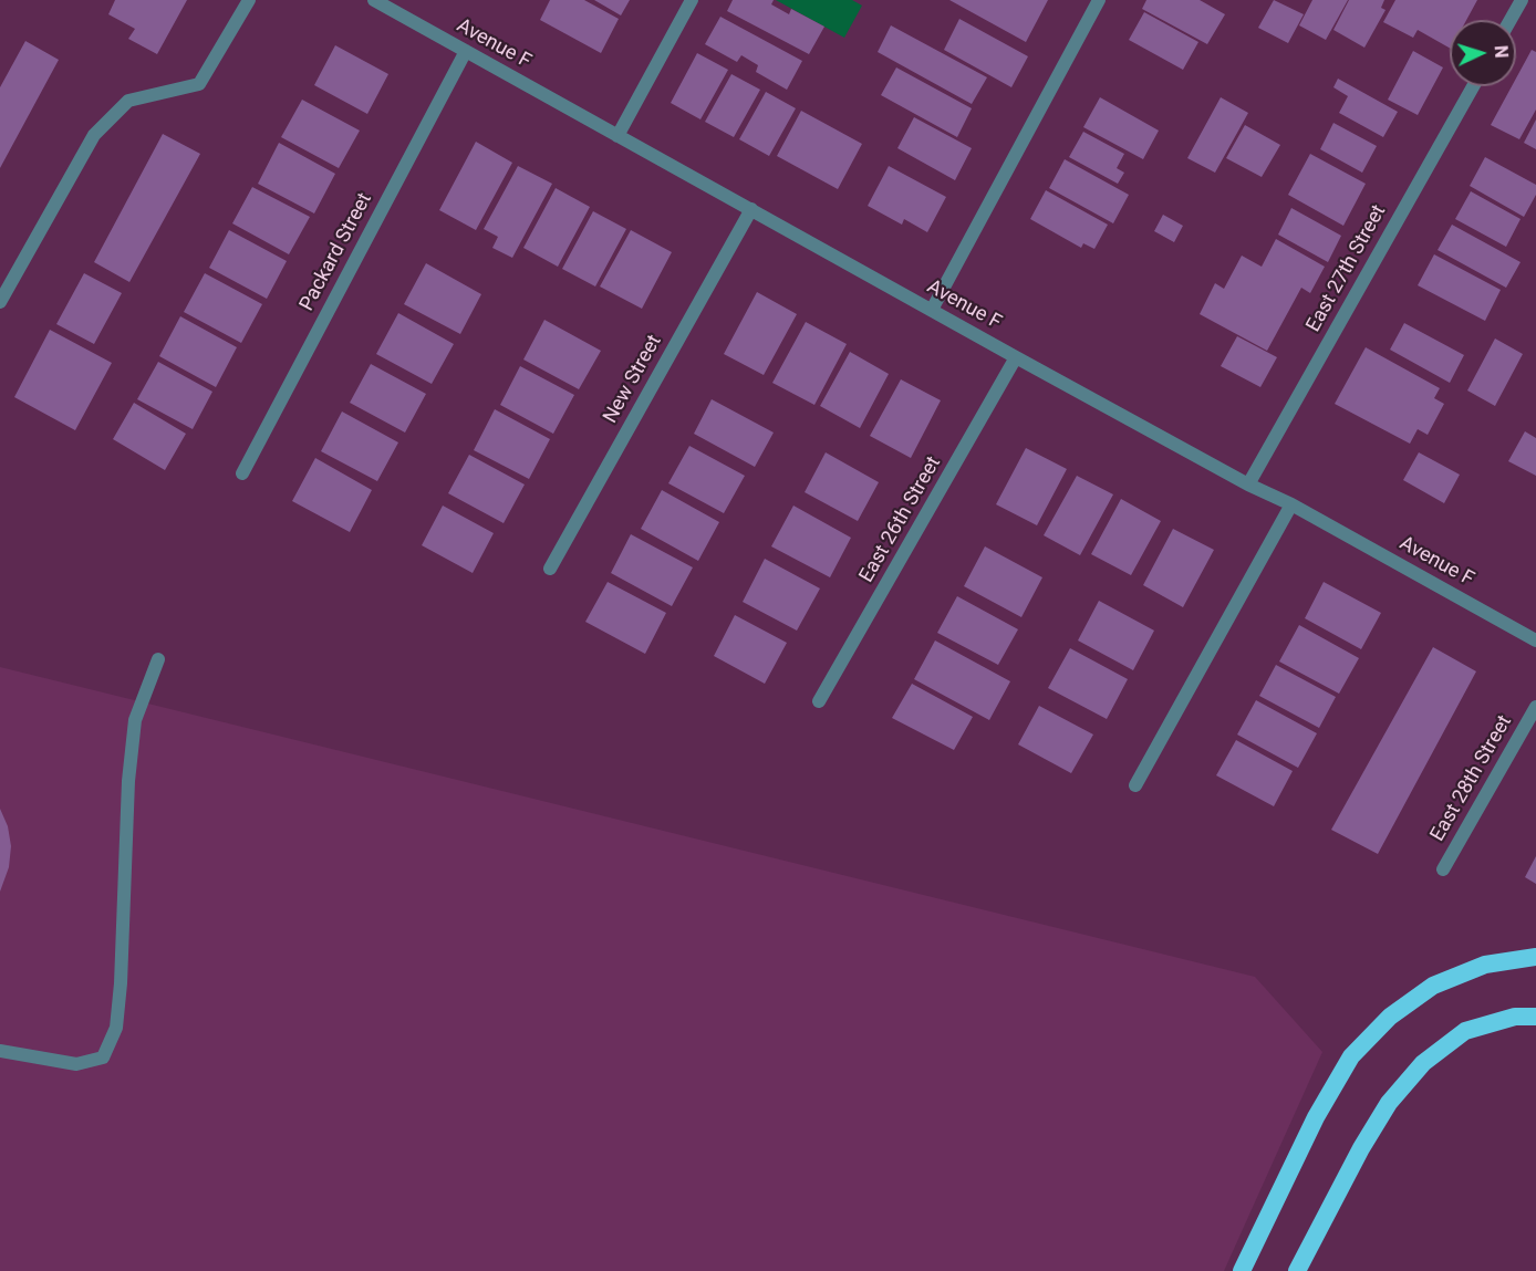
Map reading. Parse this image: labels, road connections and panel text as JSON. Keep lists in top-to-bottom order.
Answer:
{
  "streets": {
    "street": [
      "Avenue F",
      "Packard Street",
      "East 27th Street",
      "New Street",
      "East 26th Street",
      "East 28th Street"
    ]
  },
  "crossings": [
    ["Avenue F", "Packard Street"],
    ["Avenue F", "East 27th Street"],
    ["Avenue F", "New Street"],
    ["Avenue F", "East 26th Street"]
  ],
  "north": "right"
}
